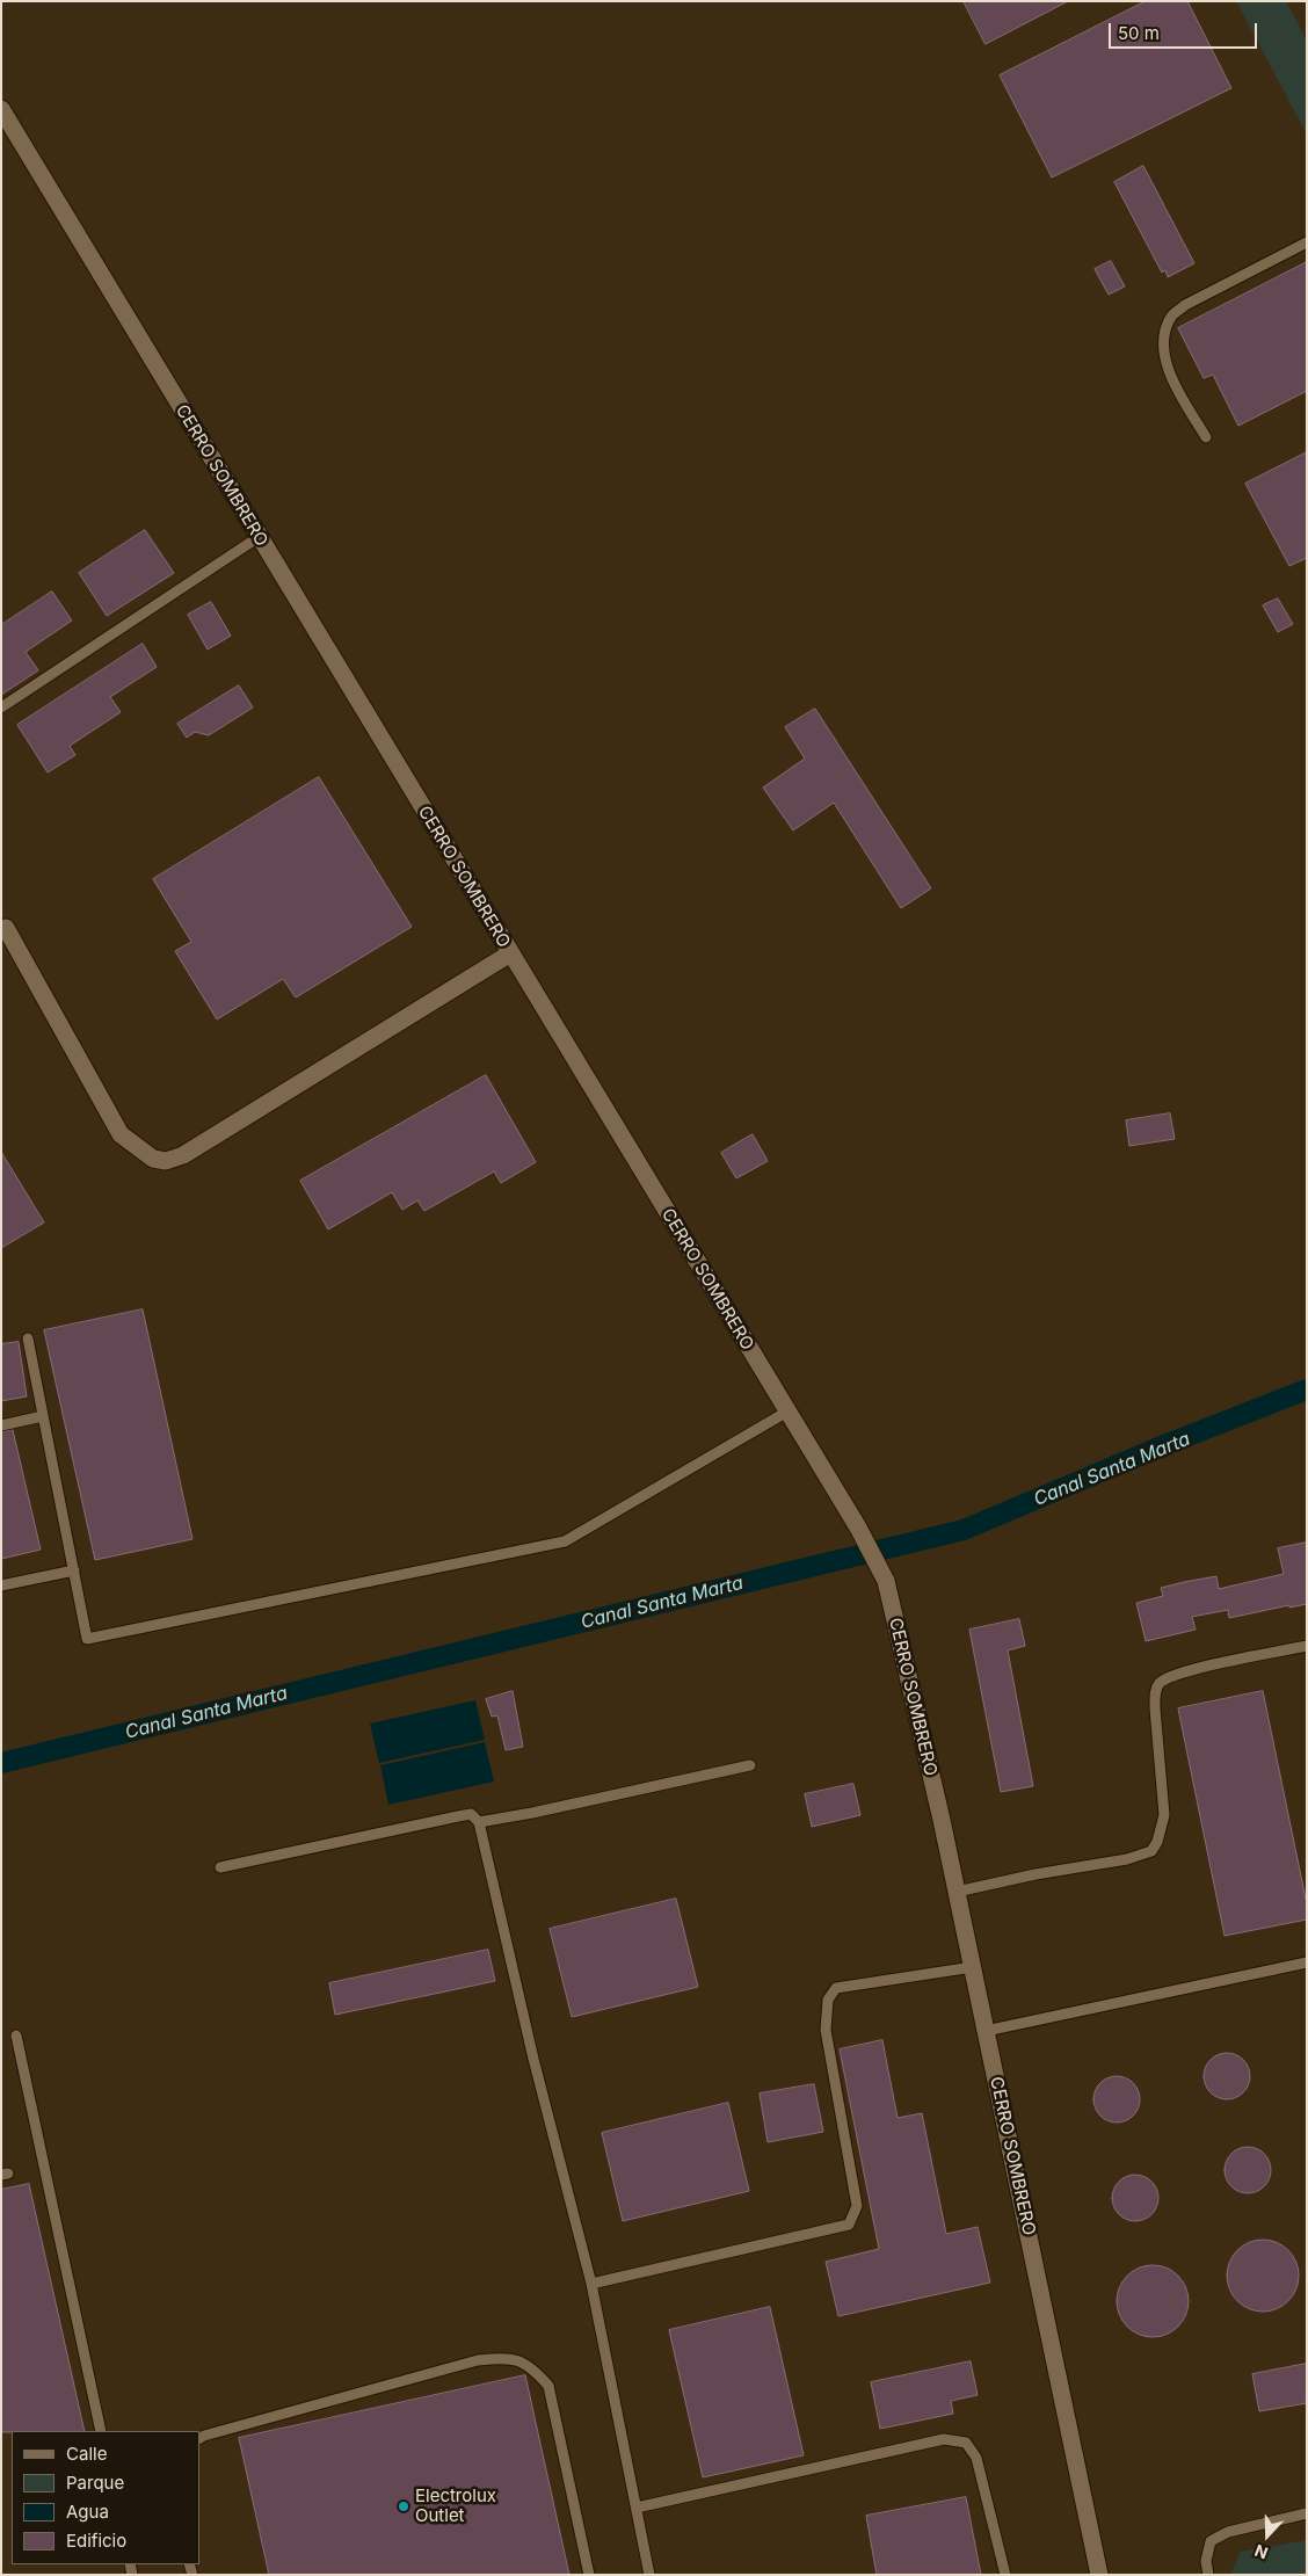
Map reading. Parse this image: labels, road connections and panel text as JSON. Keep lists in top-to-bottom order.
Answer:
{
  "streets": {
    "street": ["CERRO SOMBRERO"]
  },
  "water": ["Canal Santa Marta"],
  "places": ["Electrolux Outlet"],
  "legend": [
    "Calle",
    "Parque",
    "Agua",
    "Edificio"
  ],
  "scale_bar": "50 m",
  "north": "bottom"
}
